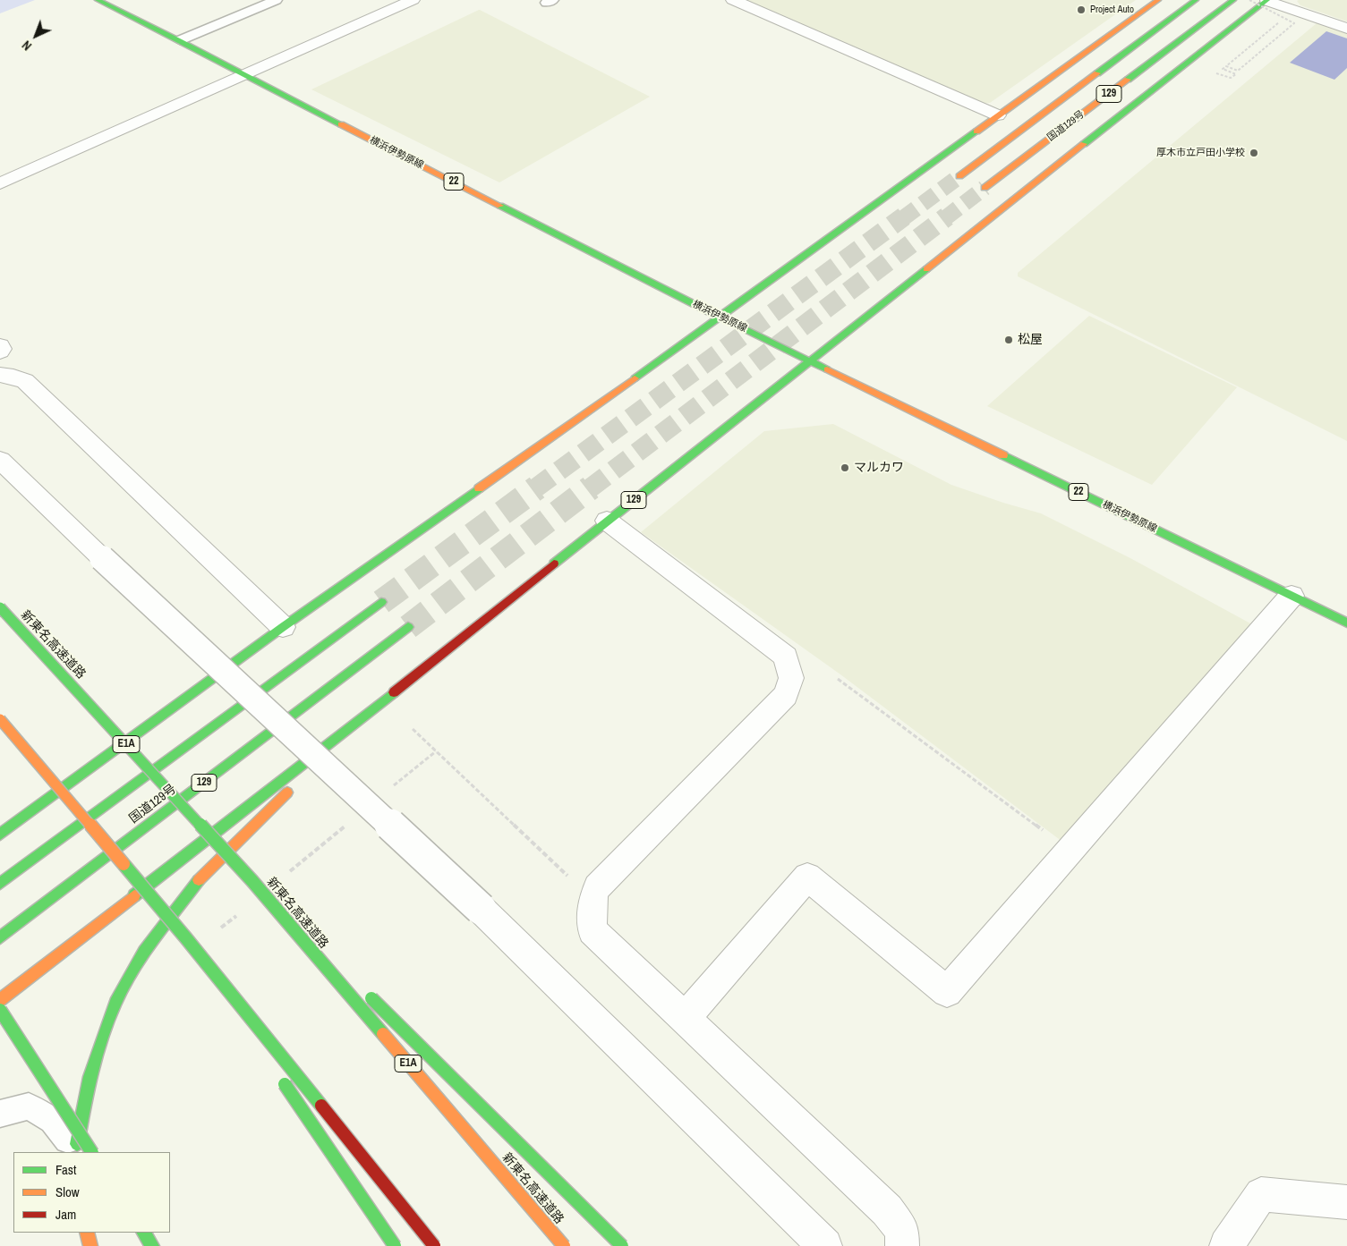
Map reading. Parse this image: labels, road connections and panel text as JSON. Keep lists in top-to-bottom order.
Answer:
{
  "streets": {
    "main road": [
      "129",
      "国道129号",
      "横浜伊勢原線",
      "22",
      "新東名高速道路",
      "E1A"
    ]
  },
  "crossings": [
    ["129", "横浜伊勢原線"]
  ],
  "places": [
    "Project Auto",
    "厚木市立戸田小学校",
    "松屋",
    "マルカワ"
  ],
  "legend": ["Fast", "Slow", "Jam"],
  "north": "bottom left"
}
